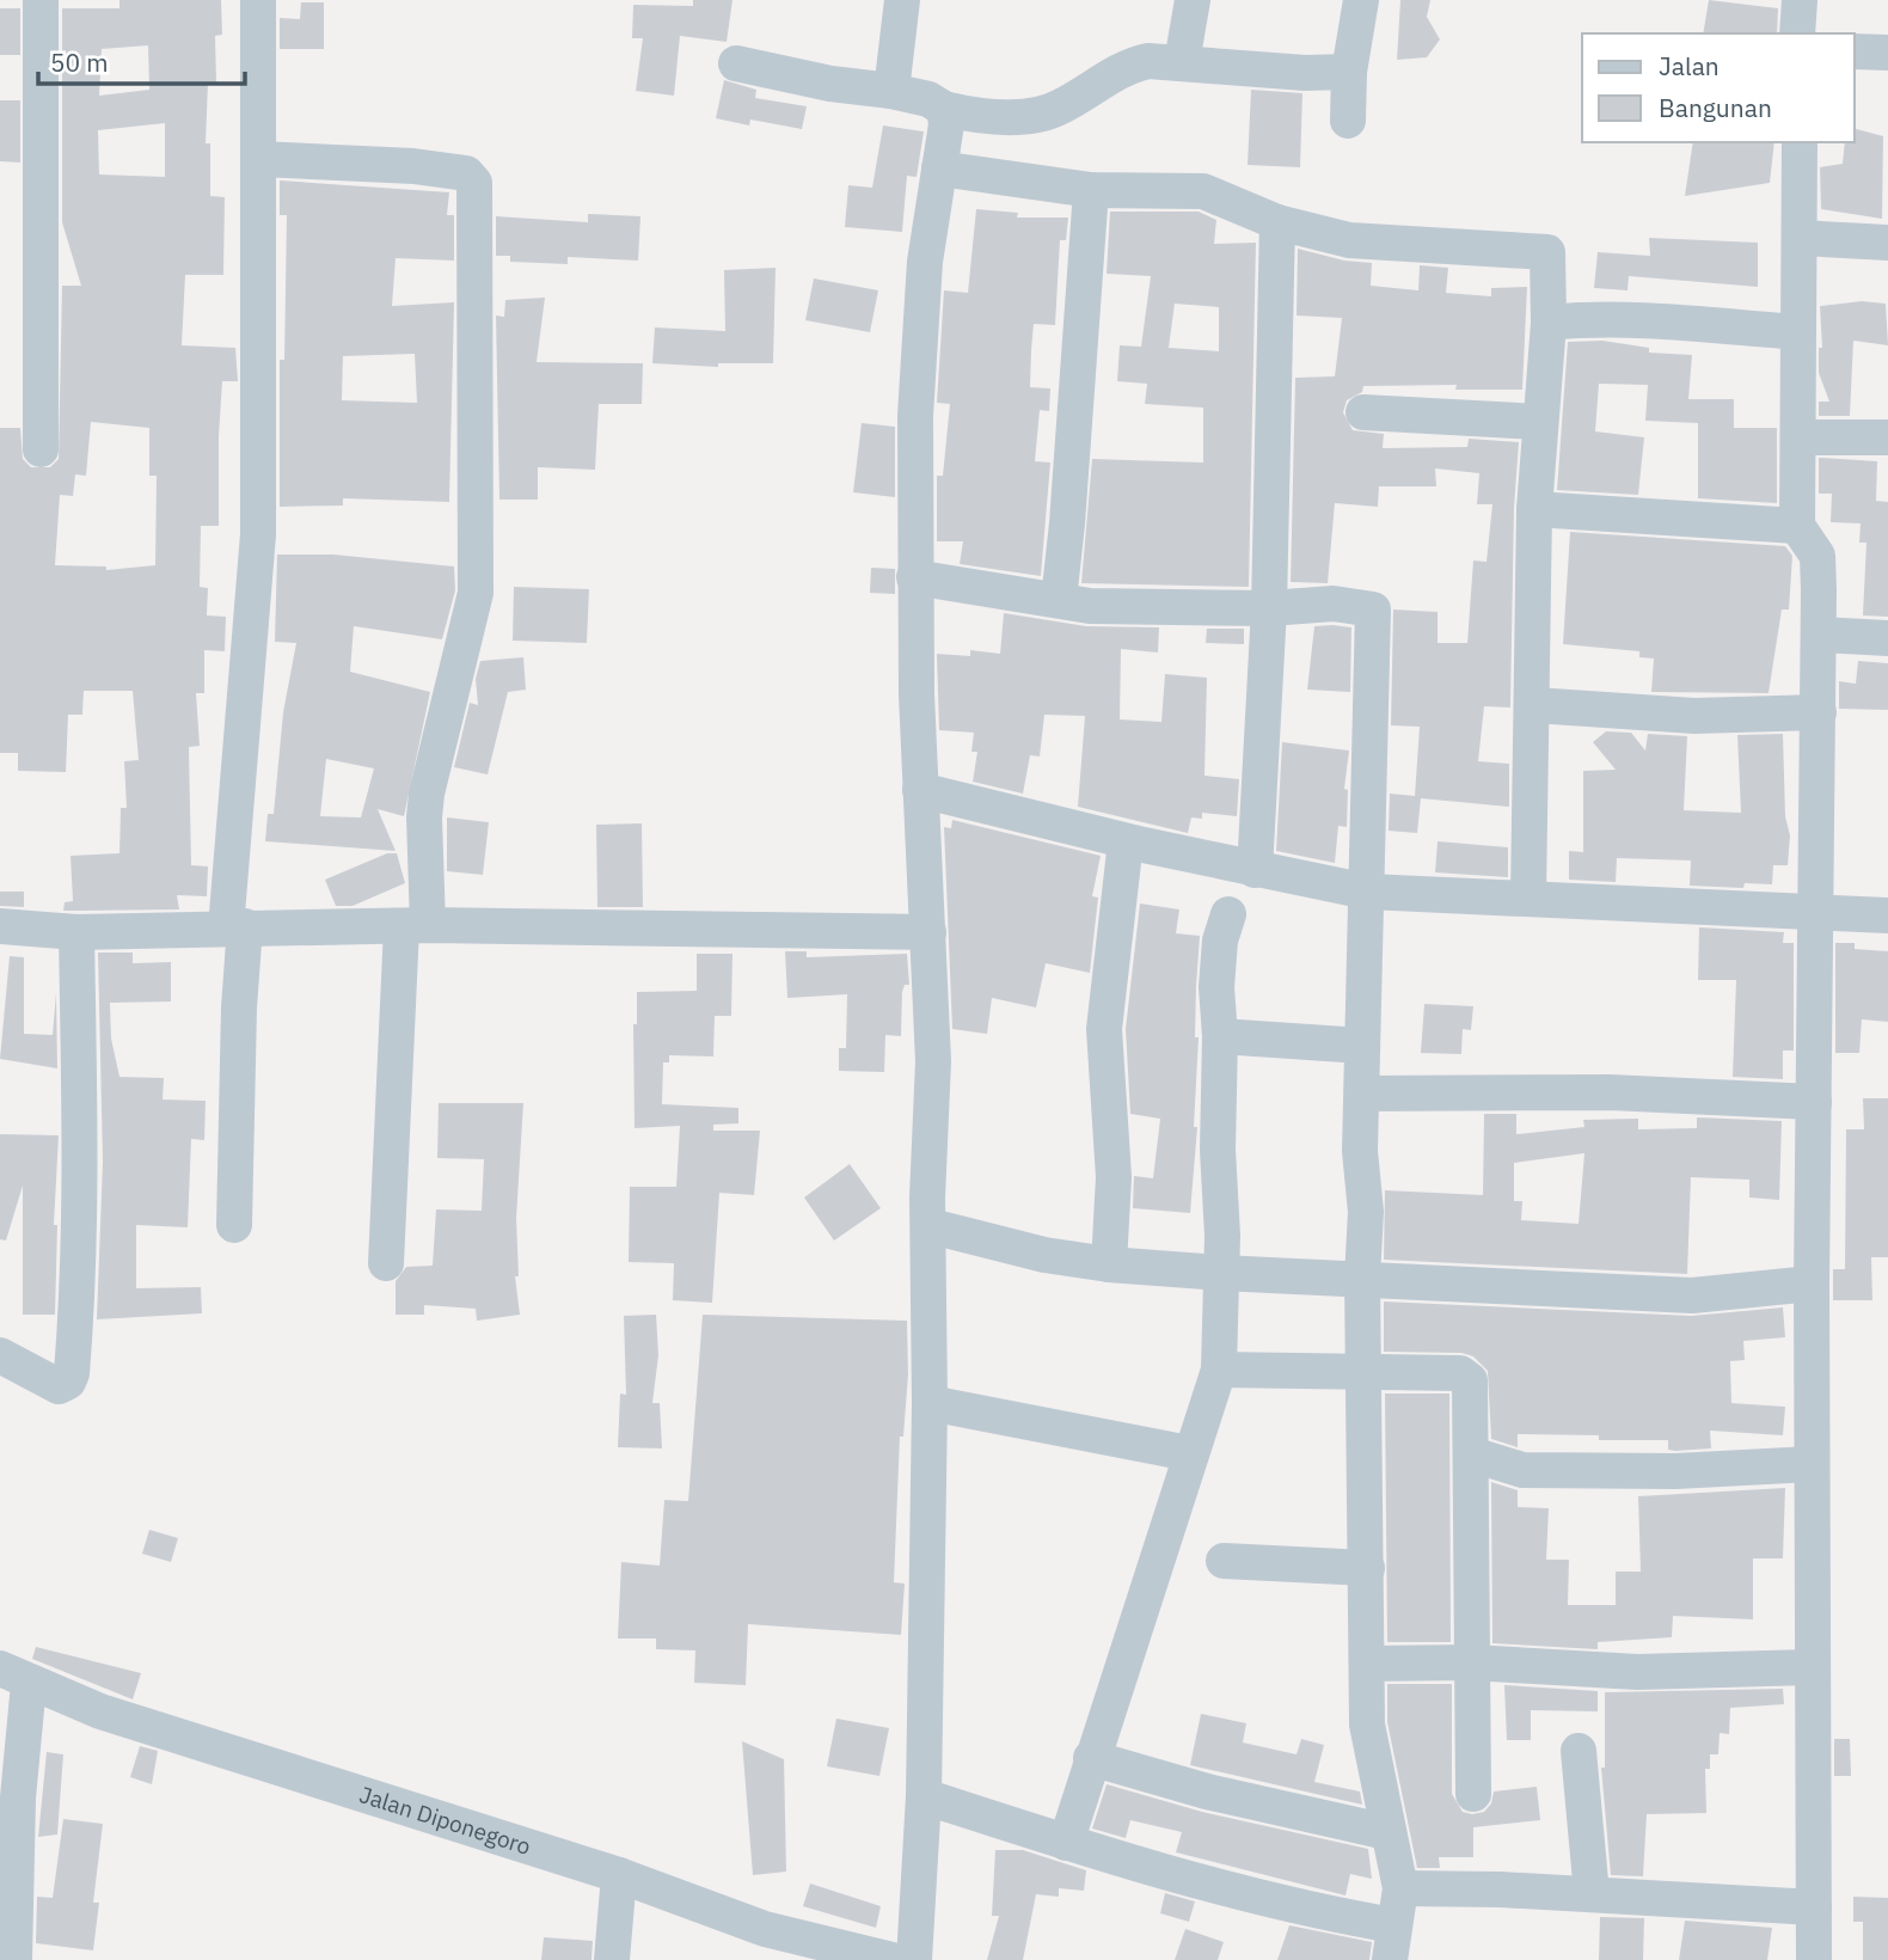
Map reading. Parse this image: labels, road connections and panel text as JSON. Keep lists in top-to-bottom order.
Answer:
{
  "streets": {
    "street": ["Jalan Diponegoro"]
  },
  "legend": ["Jalan", "Bangunan"],
  "scale_bar": "50 m"
}
